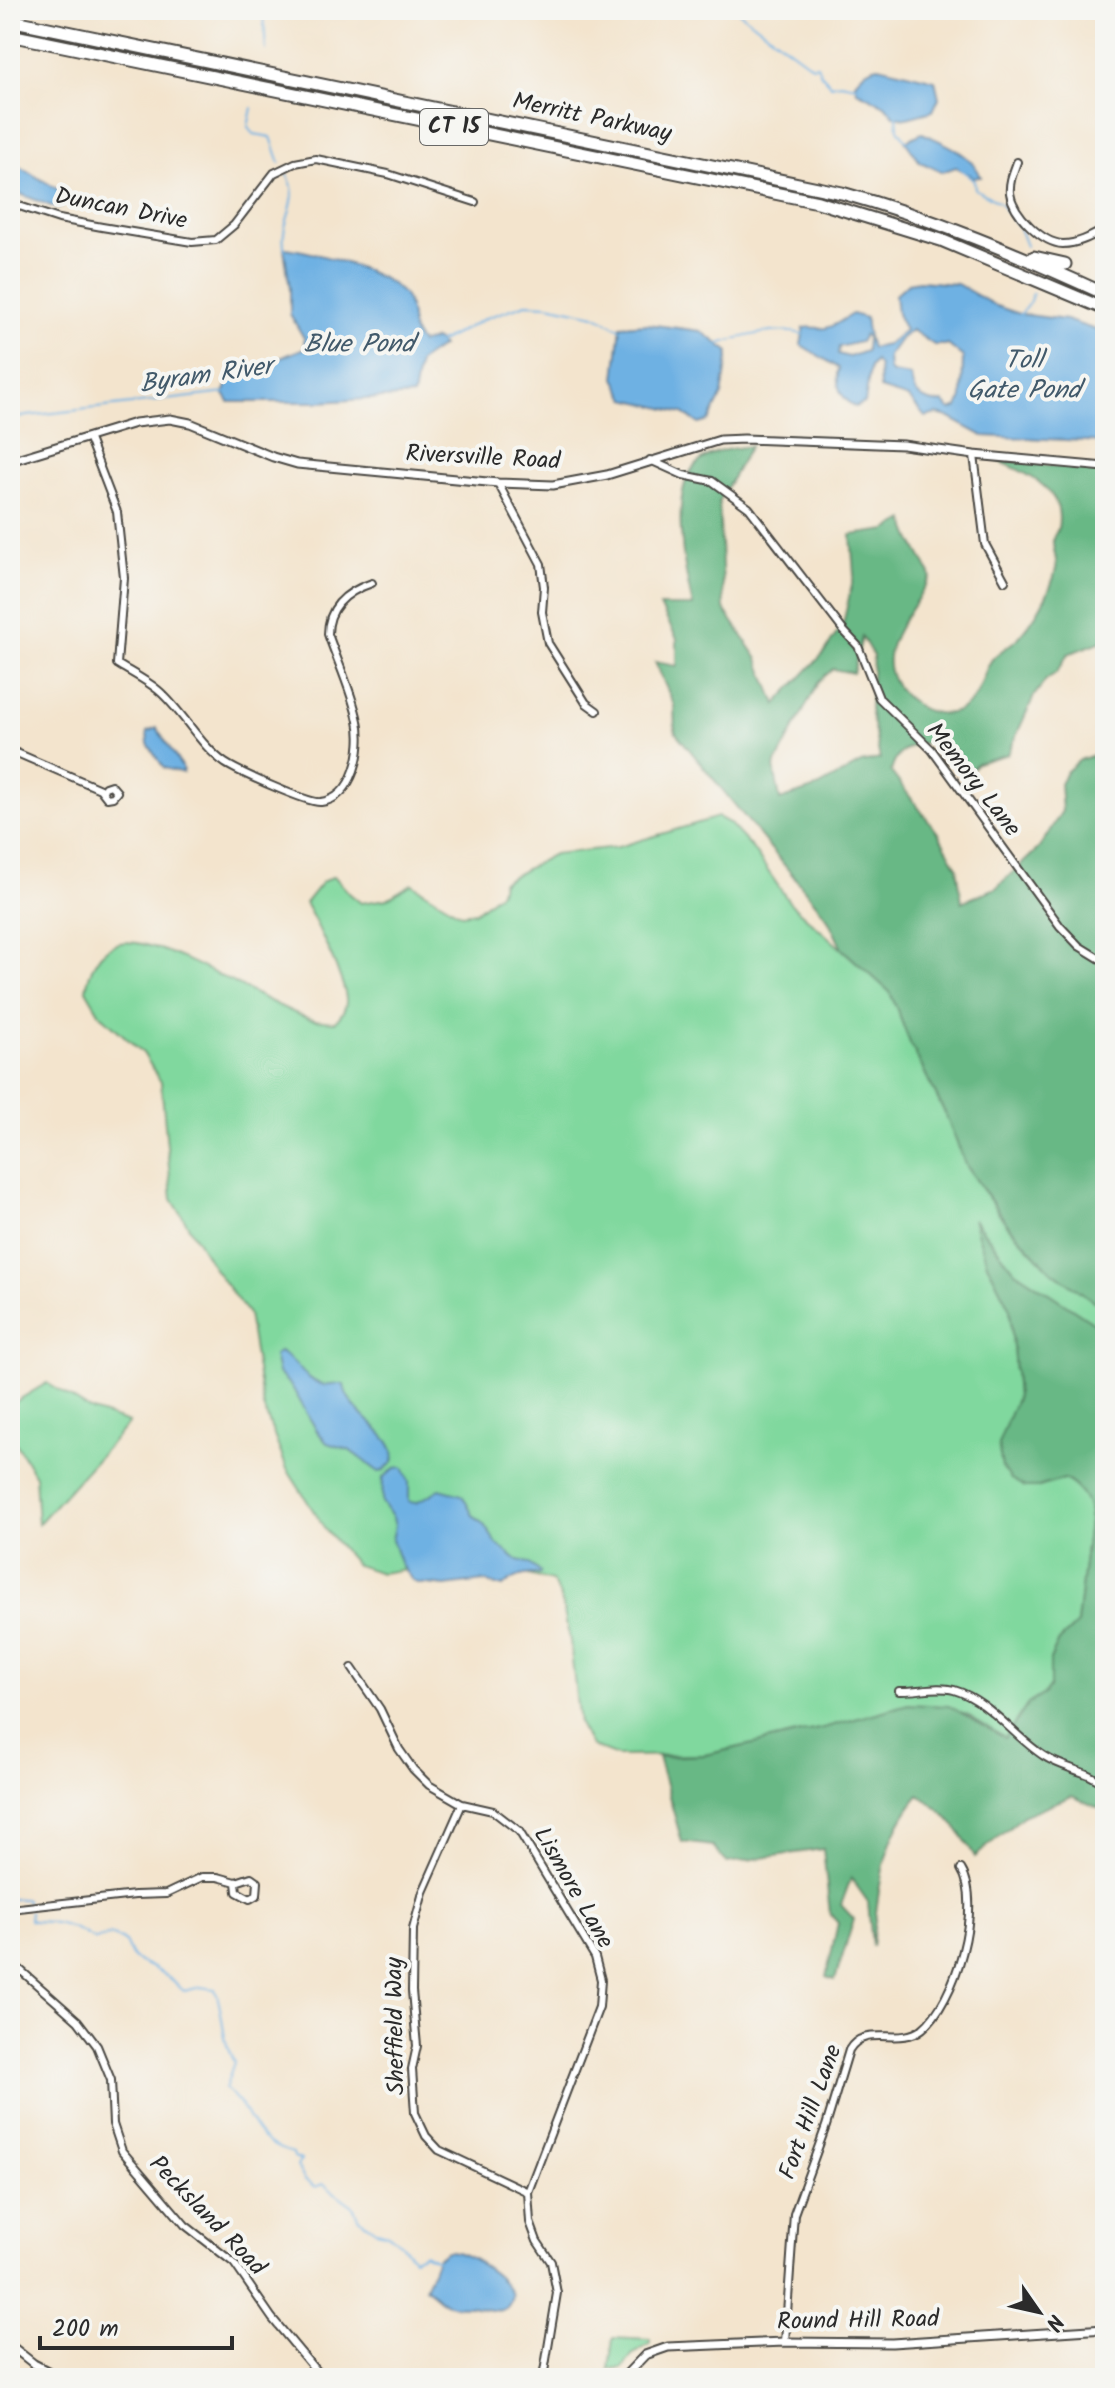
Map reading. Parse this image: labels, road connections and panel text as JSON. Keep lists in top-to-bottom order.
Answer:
{
  "streets": {
    "highway": ["Merritt Parkway", "CT 15"],
    "street": [
      "Duncan Drive",
      "Riversville Road",
      "Memory Lane",
      "Lismore Lane",
      "Sheffield Way",
      "Fort Hill Lane",
      "Pecksland Road",
      "Round Hill Road"
    ]
  },
  "crossings": [
    ["Riversville Road", "Memory Lane"],
    ["Lismore Lane", "Sheffield Way"],
    ["Fort Hill Lane", "Round Hill Road"]
  ],
  "water": ["Blue Pond", "Toll Gate Pond", "Byram River"],
  "scale_bar": "200 m",
  "north": "bottom right"
}
